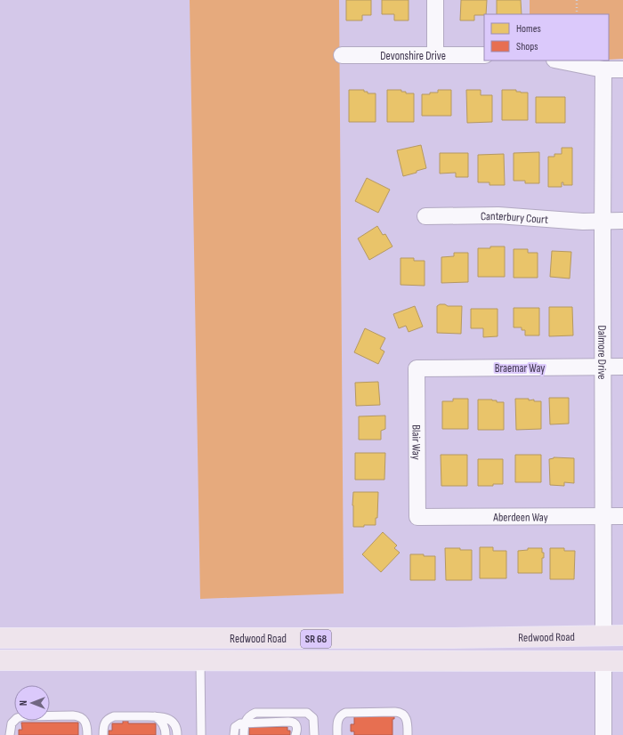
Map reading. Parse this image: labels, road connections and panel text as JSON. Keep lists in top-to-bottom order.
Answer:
{
  "streets": {
    "main road": ["Redwood Road", "SR 68"],
    "street": [
      "Devonshire Drive",
      "Canterbury Court",
      "Dalmore Drive",
      "Braemar Way",
      "Blair Way",
      "Aberdeen Way"
    ]
  },
  "crossings": [
    ["Canterbury Court", "Dalmore Drive"],
    ["Dalmore Drive", "Braemar Way"],
    ["Dalmore Drive", "Aberdeen Way"],
    ["Dalmore Drive", "Redwood Road"],
    ["Braemar Way", "Blair Way"],
    ["Blair Way", "Aberdeen Way"]
  ],
  "legend": ["Homes", "Shops"],
  "north": "left"
}
